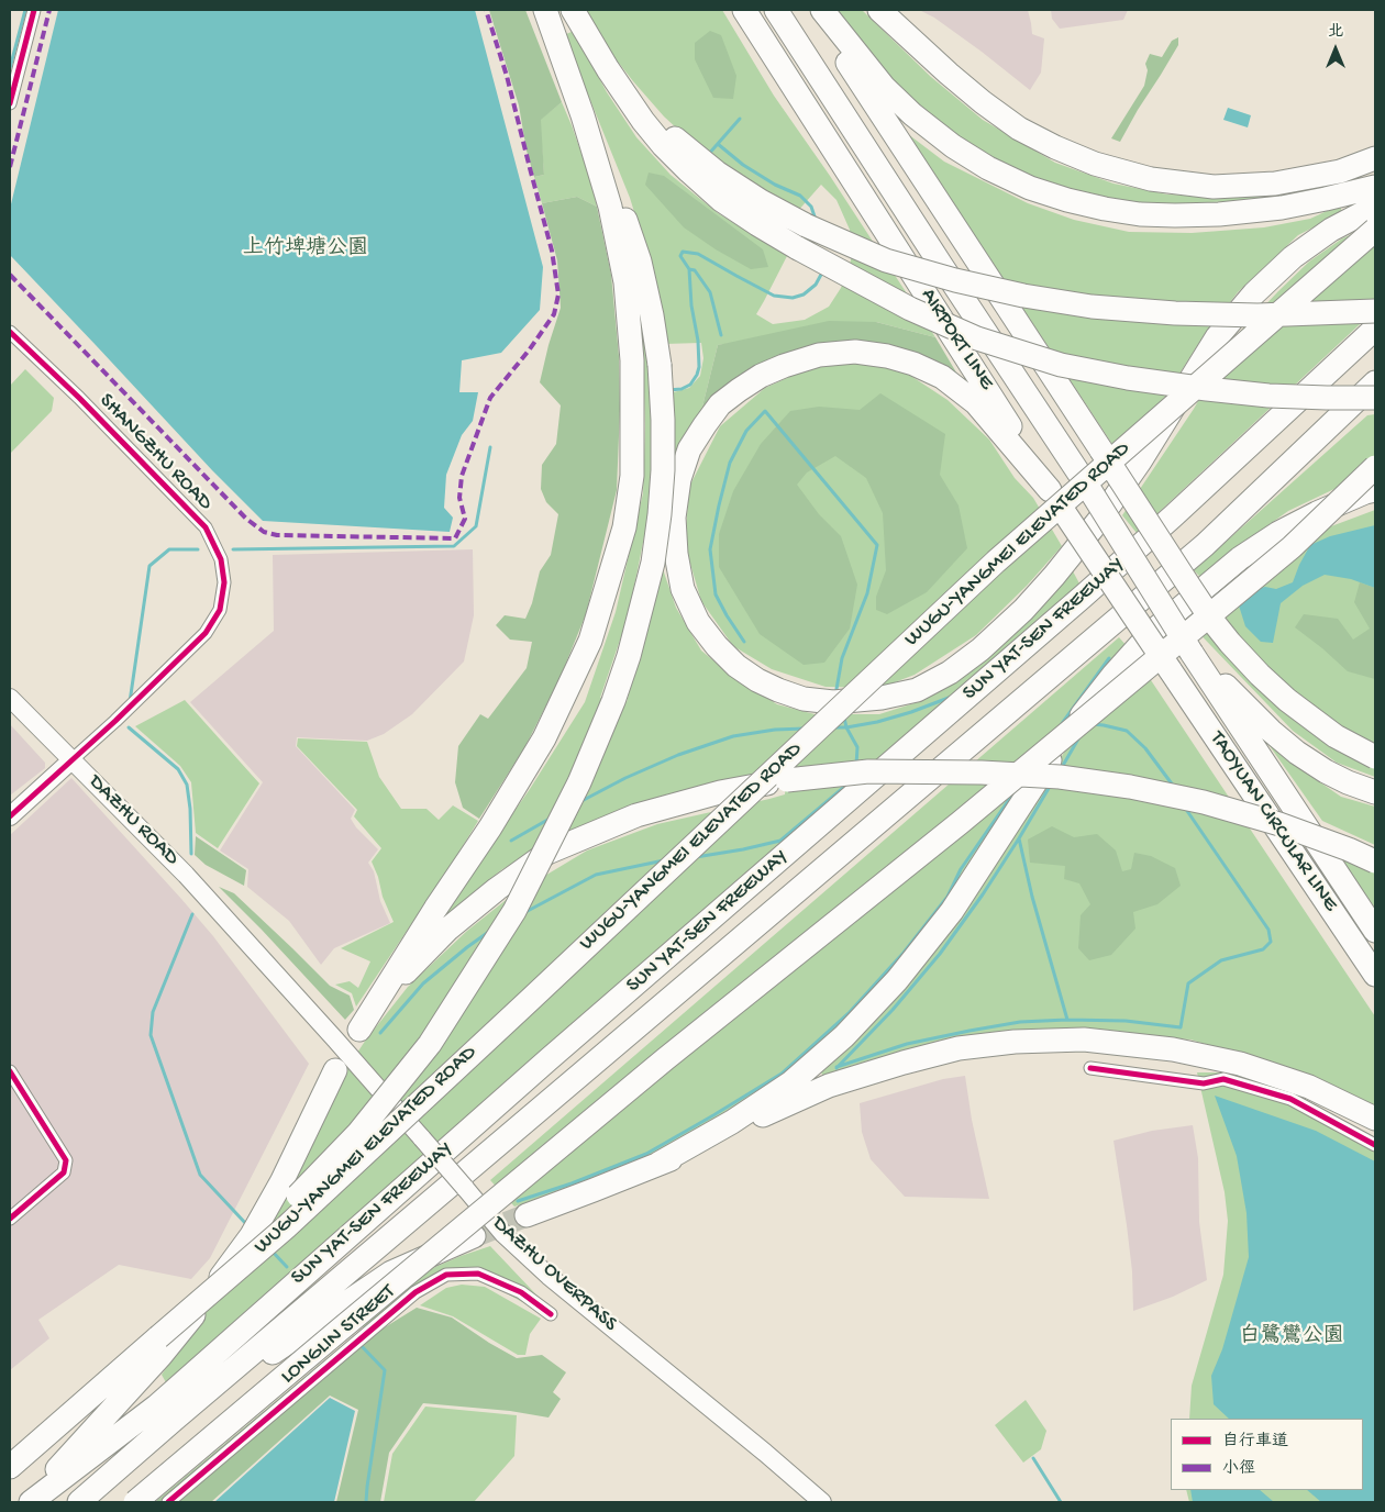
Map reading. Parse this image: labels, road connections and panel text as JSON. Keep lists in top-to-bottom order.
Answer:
{
  "streets": {
    "highway": [
      "AIRPORT LINE",
      "WUGU-YANGMEI ELEVATED ROAD",
      "SUN YAT-SEN FREEWAY",
      "TAOYUAN CIRCULAR LINE"
    ],
    "main road": ["DAZHU ROAD", "DAZHU OVERPASS"],
    "street": ["SHANGZHU ROAD", "LONGLIN STREET"]
  },
  "crossings": [
    ["AIRPORT LINE", "TAOYUAN CIRCULAR LINE"],
    ["SHANGZHU ROAD", "DAZHU ROAD"],
    ["DAZHU ROAD", "DAZHU OVERPASS"]
  ],
  "parks": ["上竹埤塘公園", "白鷺鸞公園"],
  "legend": ["自行車道", "小徑"],
  "north": "top"
}
